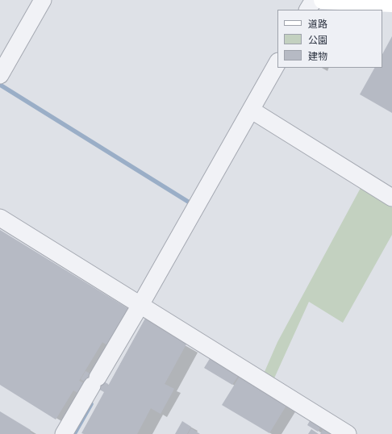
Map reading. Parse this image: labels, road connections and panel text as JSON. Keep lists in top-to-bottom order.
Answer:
{
  "legend": ["道路", "公園", "建物"]
}
